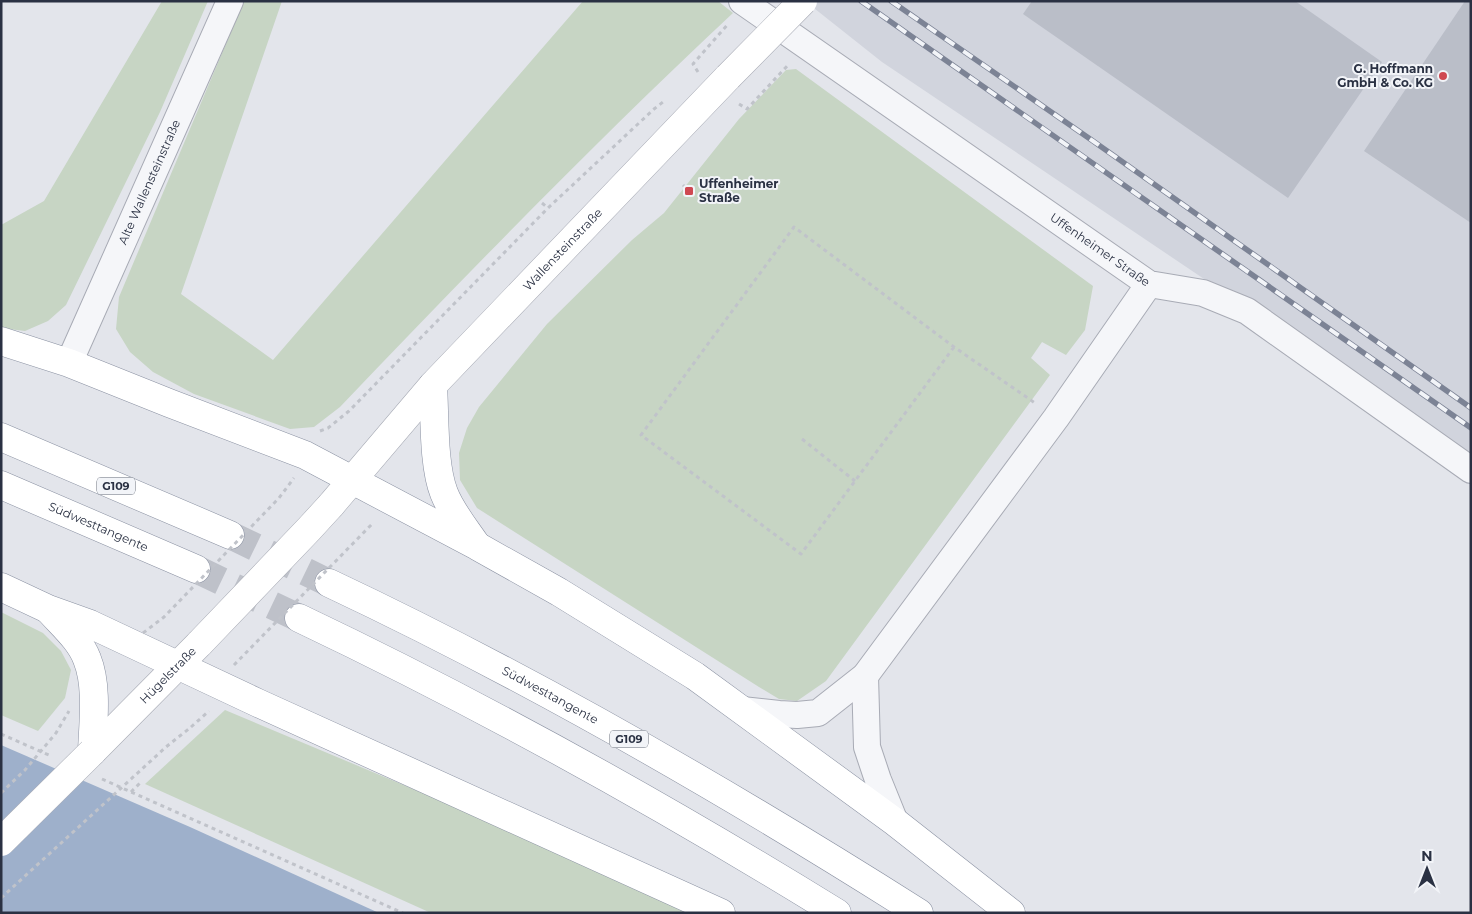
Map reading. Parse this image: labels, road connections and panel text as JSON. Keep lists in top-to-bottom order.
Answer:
{
  "streets": {
    "main road": [
      "Wallensteinstraße",
      "G109",
      "Südwesttangente",
      "Hügelstraße"
    ],
    "street": ["Alte Wallensteinstraße", "Uffenheimer Straße"]
  },
  "crossings": [
    ["Wallensteinstraße", "Hügelstraße"]
  ],
  "places": {
    "other": ["G. Hoffmann GmbH & Co. KG"],
    "transit": ["Uffenheimer Straße"]
  },
  "north": "top"
}
